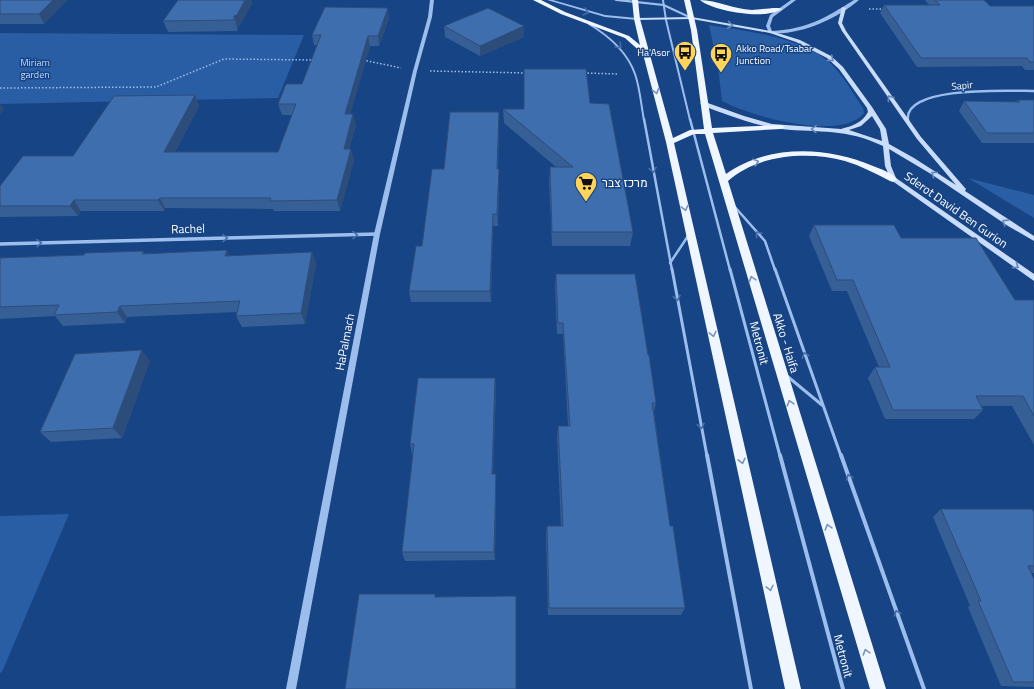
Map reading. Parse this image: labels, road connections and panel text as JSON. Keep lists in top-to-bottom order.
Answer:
{
  "streets": {
    "highway": ["Akko - Haifa"],
    "main road": ["Sderot David Ben Gurion"],
    "street": ["Sapir", "Rachel", "HaPalmach"],
    "lane": ["Metronit"]
  },
  "crossings": [
    ["Sderot David Ben Gurion", "Metronit"],
    ["Sderot David Ben Gurion", "Akko - Haifa"],
    ["Rachel", "HaPalmach"]
  ],
  "one_way": ["Rachel"],
  "parks": ["Miriam garden"],
  "places": {
    "bus stop": ["Ha'Asor", "Akko Road/Tsabar Junction"],
    "supermarket": ["מרכז צבר"]
  }
}
